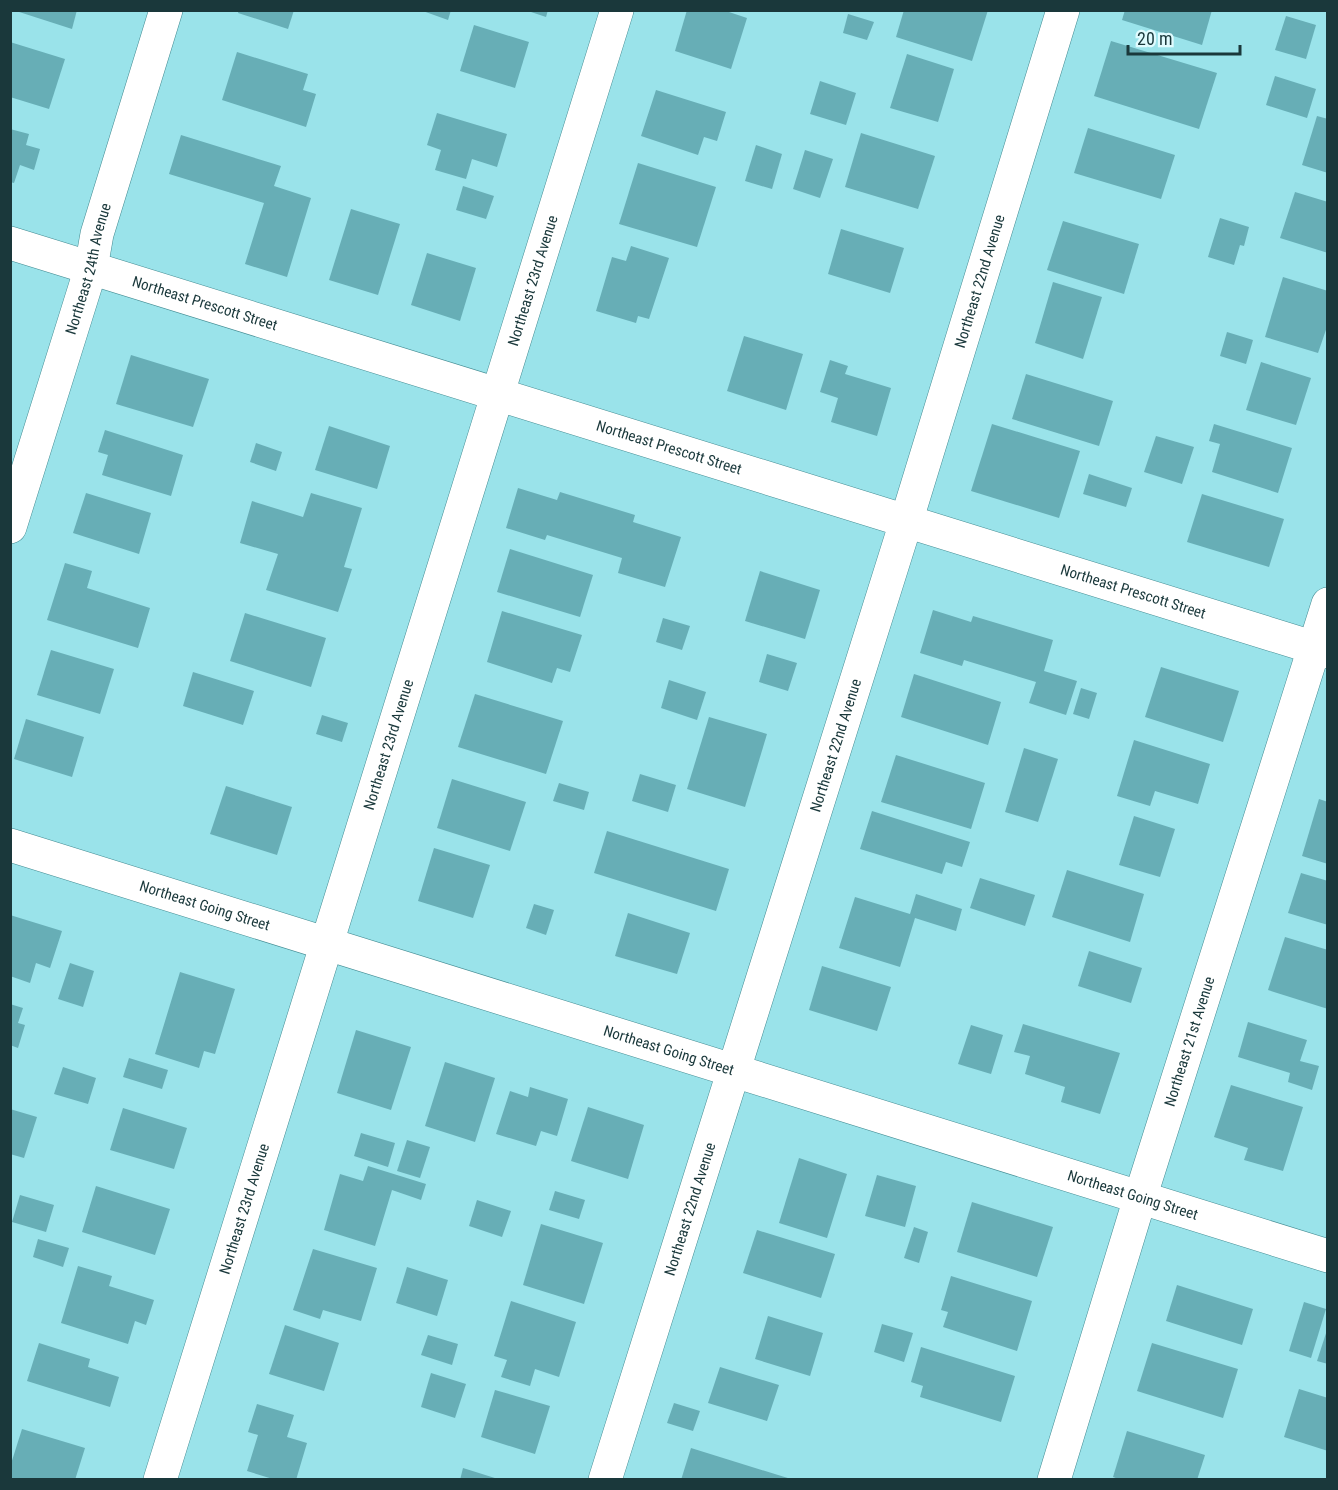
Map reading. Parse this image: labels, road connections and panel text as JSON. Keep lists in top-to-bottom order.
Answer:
{
  "streets": {
    "street": [
      "Northeast 24th Avenue",
      "Northeast 23rd Avenue",
      "Northeast 22nd Avenue",
      "Northeast Prescott Street",
      "Northeast Going Street",
      "Northeast 21st Avenue"
    ]
  },
  "crossings": [
    ["Northeast 24th Avenue", "Northeast Prescott Street"],
    ["Northeast 23rd Avenue", "Northeast Prescott Street"],
    ["Northeast 23rd Avenue", "Northeast Going Street"],
    ["Northeast 22nd Avenue", "Northeast Prescott Street"],
    ["Northeast 22nd Avenue", "Northeast Going Street"],
    ["Northeast Prescott Street", "Northeast 21st Avenue"],
    ["Northeast Going Street", "Northeast 21st Avenue"]
  ],
  "scale_bar": "20 m"
}
